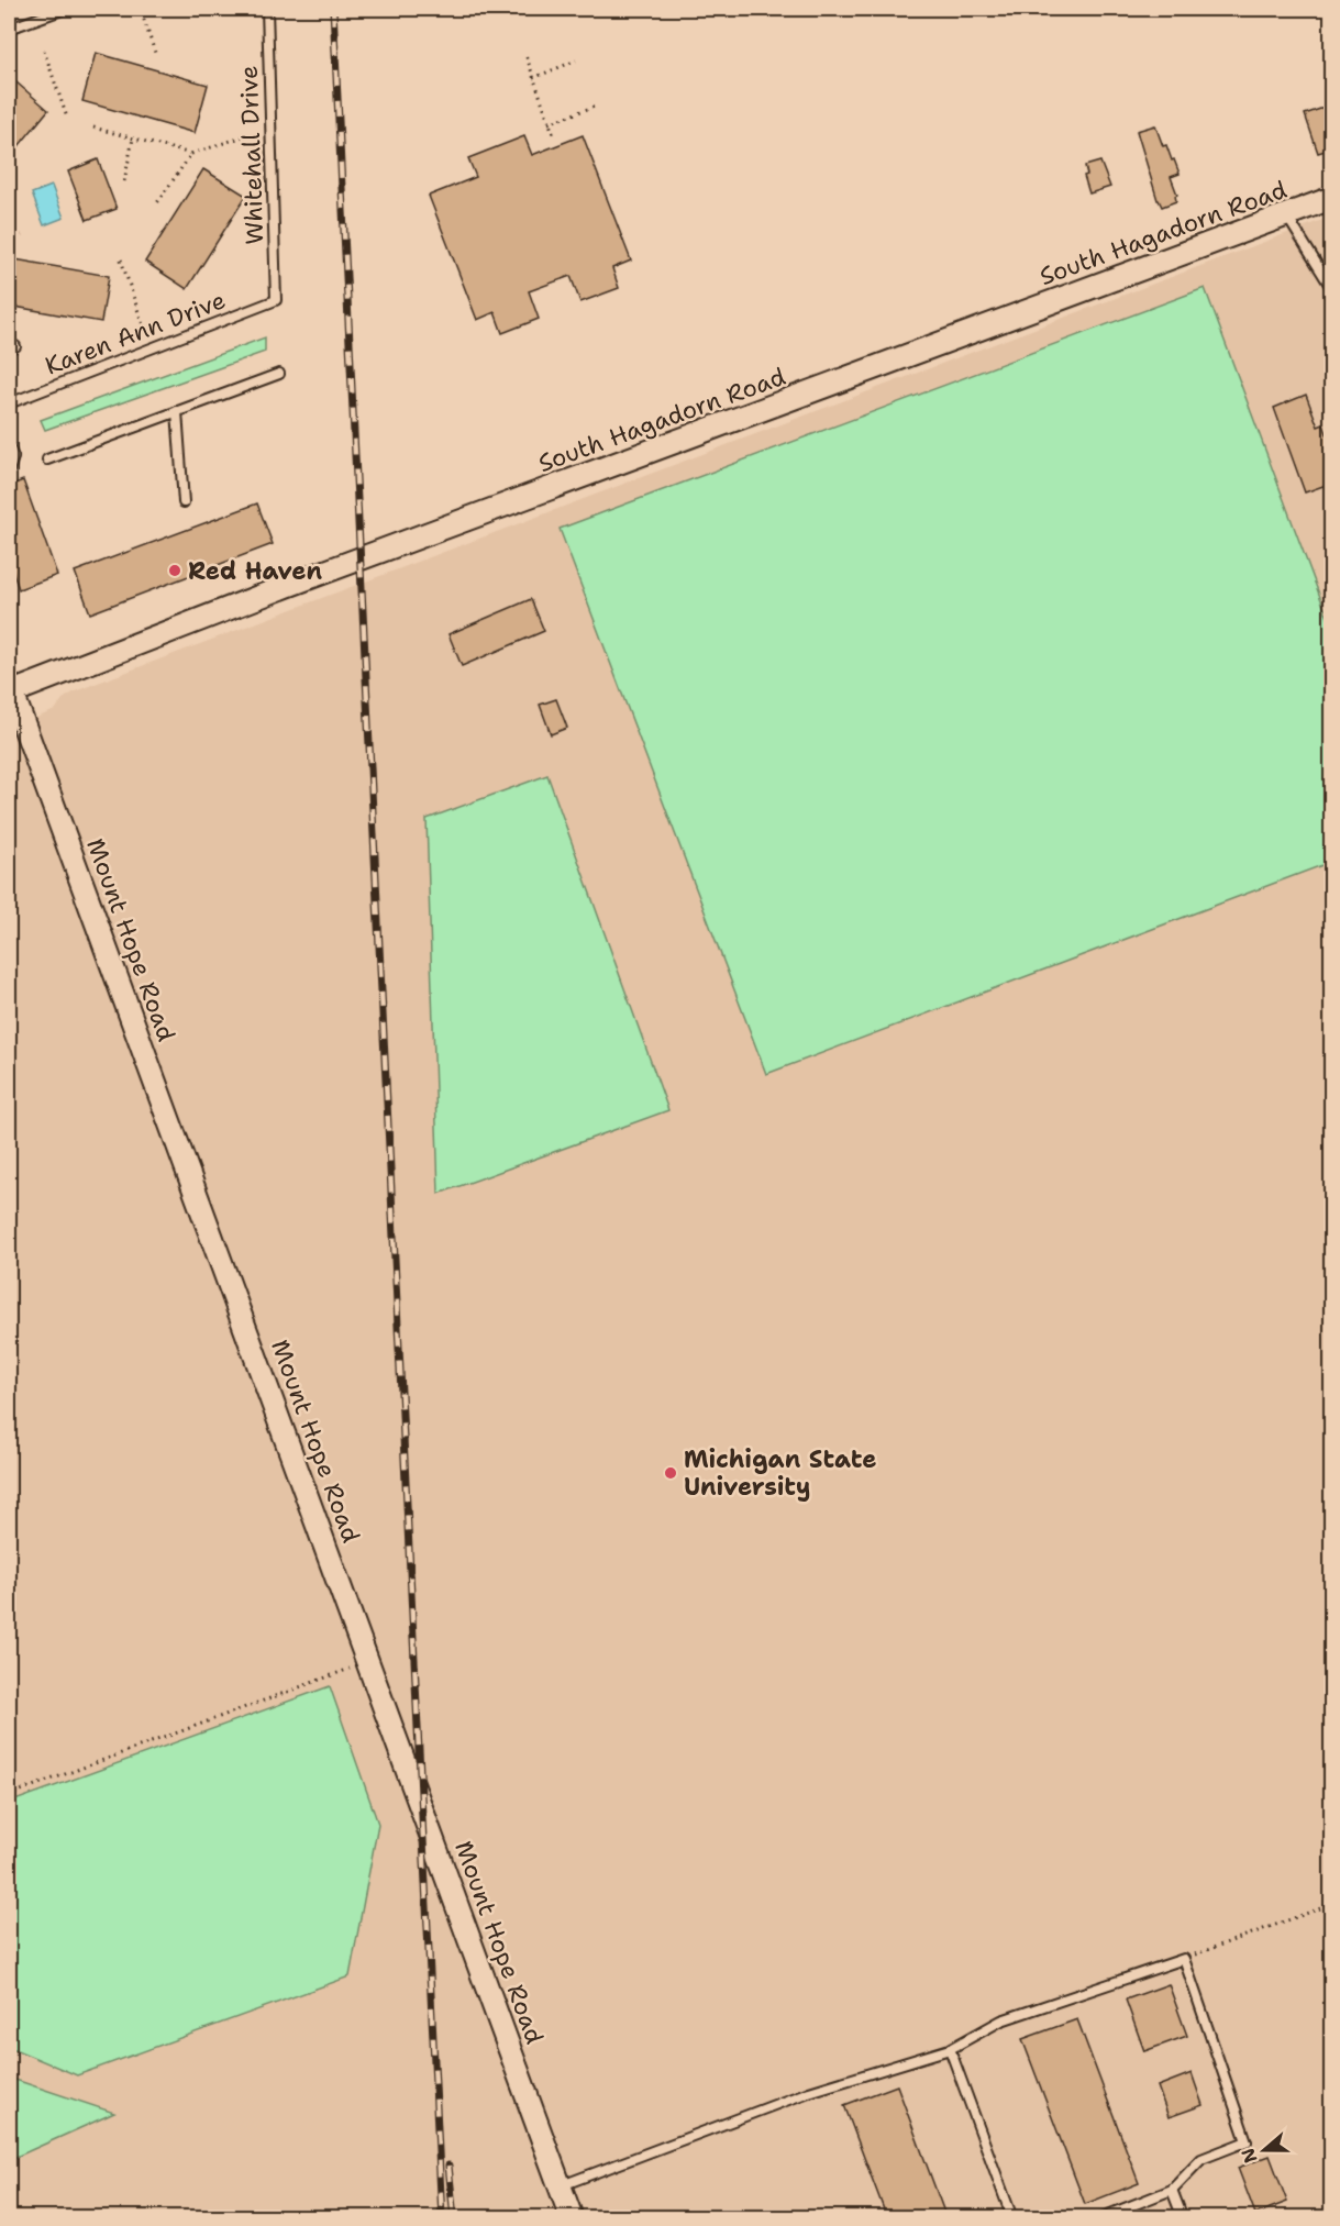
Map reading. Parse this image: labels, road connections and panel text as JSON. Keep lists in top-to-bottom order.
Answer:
{
  "streets": {
    "street": ["South Hagadorn Road", "Mount Hope Road"],
    "lane": ["Whitehall Drive", "Karen Ann Drive"]
  },
  "crossings": [
    ["Whitehall Drive", "Karen Ann Drive"],
    ["South Hagadorn Road", "Mount Hope Road"]
  ],
  "places": ["Red Haven", "Michigan State University"],
  "north": "left"
}
